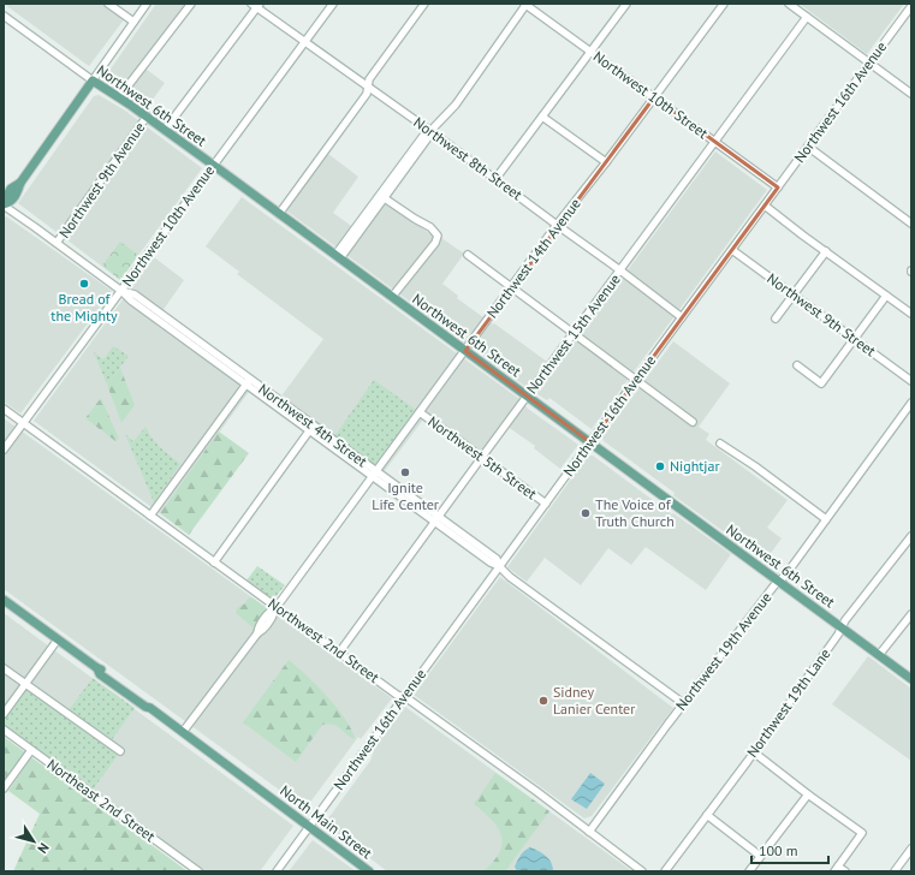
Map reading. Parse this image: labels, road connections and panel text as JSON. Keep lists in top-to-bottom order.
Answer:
{
  "streets": {
    "main road": ["Northwest 6th Street", "North Main Street"],
    "street": [
      "Northwest 10th Street",
      "Northwest 16th Avenue",
      "Northwest 8th Street",
      "Northwest 9th Avenue",
      "Northwest 10th Avenue",
      "Northwest 14th Avenue",
      "Northwest 9th Street",
      "Northwest 15th Avenue",
      "Northwest 4th Street",
      "Northwest 5th Street",
      "Northwest 2nd Street",
      "Northwest 19th Avenue",
      "Northwest 19th Lane",
      "Northeast 2nd Street"
    ]
  },
  "crossings": [
    ["Northwest 10th Street", "Northwest 16th Avenue"],
    ["Northwest 10th Street", "Northwest 14th Avenue"],
    ["Northwest 10th Street", "Northwest 15th Avenue"],
    ["Northwest 16th Avenue", "Northwest 6th Street"],
    ["Northwest 16th Avenue", "Northwest 8th Street"],
    ["Northwest 16th Avenue", "Northwest 9th Street"],
    ["Northwest 16th Avenue", "Northwest 4th Street"],
    ["Northwest 16th Avenue", "Northwest 5th Street"],
    ["Northwest 16th Avenue", "Northwest 2nd Street"],
    ["Northwest 16th Avenue", "North Main Street"],
    ["Northwest 6th Street", "Northwest 9th Avenue"],
    ["Northwest 6th Street", "Northwest 10th Avenue"],
    ["Northwest 6th Street", "Northwest 14th Avenue"],
    ["Northwest 6th Street", "Northwest 15th Avenue"],
    ["Northwest 6th Street", "Northwest 19th Avenue"],
    ["Northwest 6th Street", "Northwest 19th Lane"],
    ["Northwest 8th Street", "Northwest 9th Avenue"],
    ["Northwest 8th Street", "Northwest 10th Avenue"],
    ["Northwest 8th Street", "Northwest 14th Avenue"],
    ["Northwest 8th Street", "Northwest 15th Avenue"],
    ["Northwest 9th Avenue", "Northwest 4th Street"],
    ["Northwest 10th Avenue", "Northwest 4th Street"],
    ["Northwest 10th Avenue", "Northwest 2nd Street"],
    ["Northwest 14th Avenue", "Northwest 4th Street"],
    ["Northwest 14th Avenue", "Northwest 5th Street"],
    ["Northwest 14th Avenue", "Northwest 2nd Street"],
    ["Northwest 14th Avenue", "North Main Street"],
    ["Northwest 15th Avenue", "Northwest 4th Street"],
    ["Northwest 15th Avenue", "Northwest 5th Street"],
    ["Northwest 15th Avenue", "Northwest 2nd Street"],
    ["Northwest 4th Street", "Northwest 19th Avenue"],
    ["Northwest 2nd Street", "Northwest 19th Avenue"]
  ],
  "places": [
    "Bread of the Mighty",
    "Nightjar",
    "Ignite Life Center",
    "The Voice of Truth Church",
    "Sidney Lanier Center"
  ],
  "scale_bar": "100 m",
  "north": "bottom right"
}
